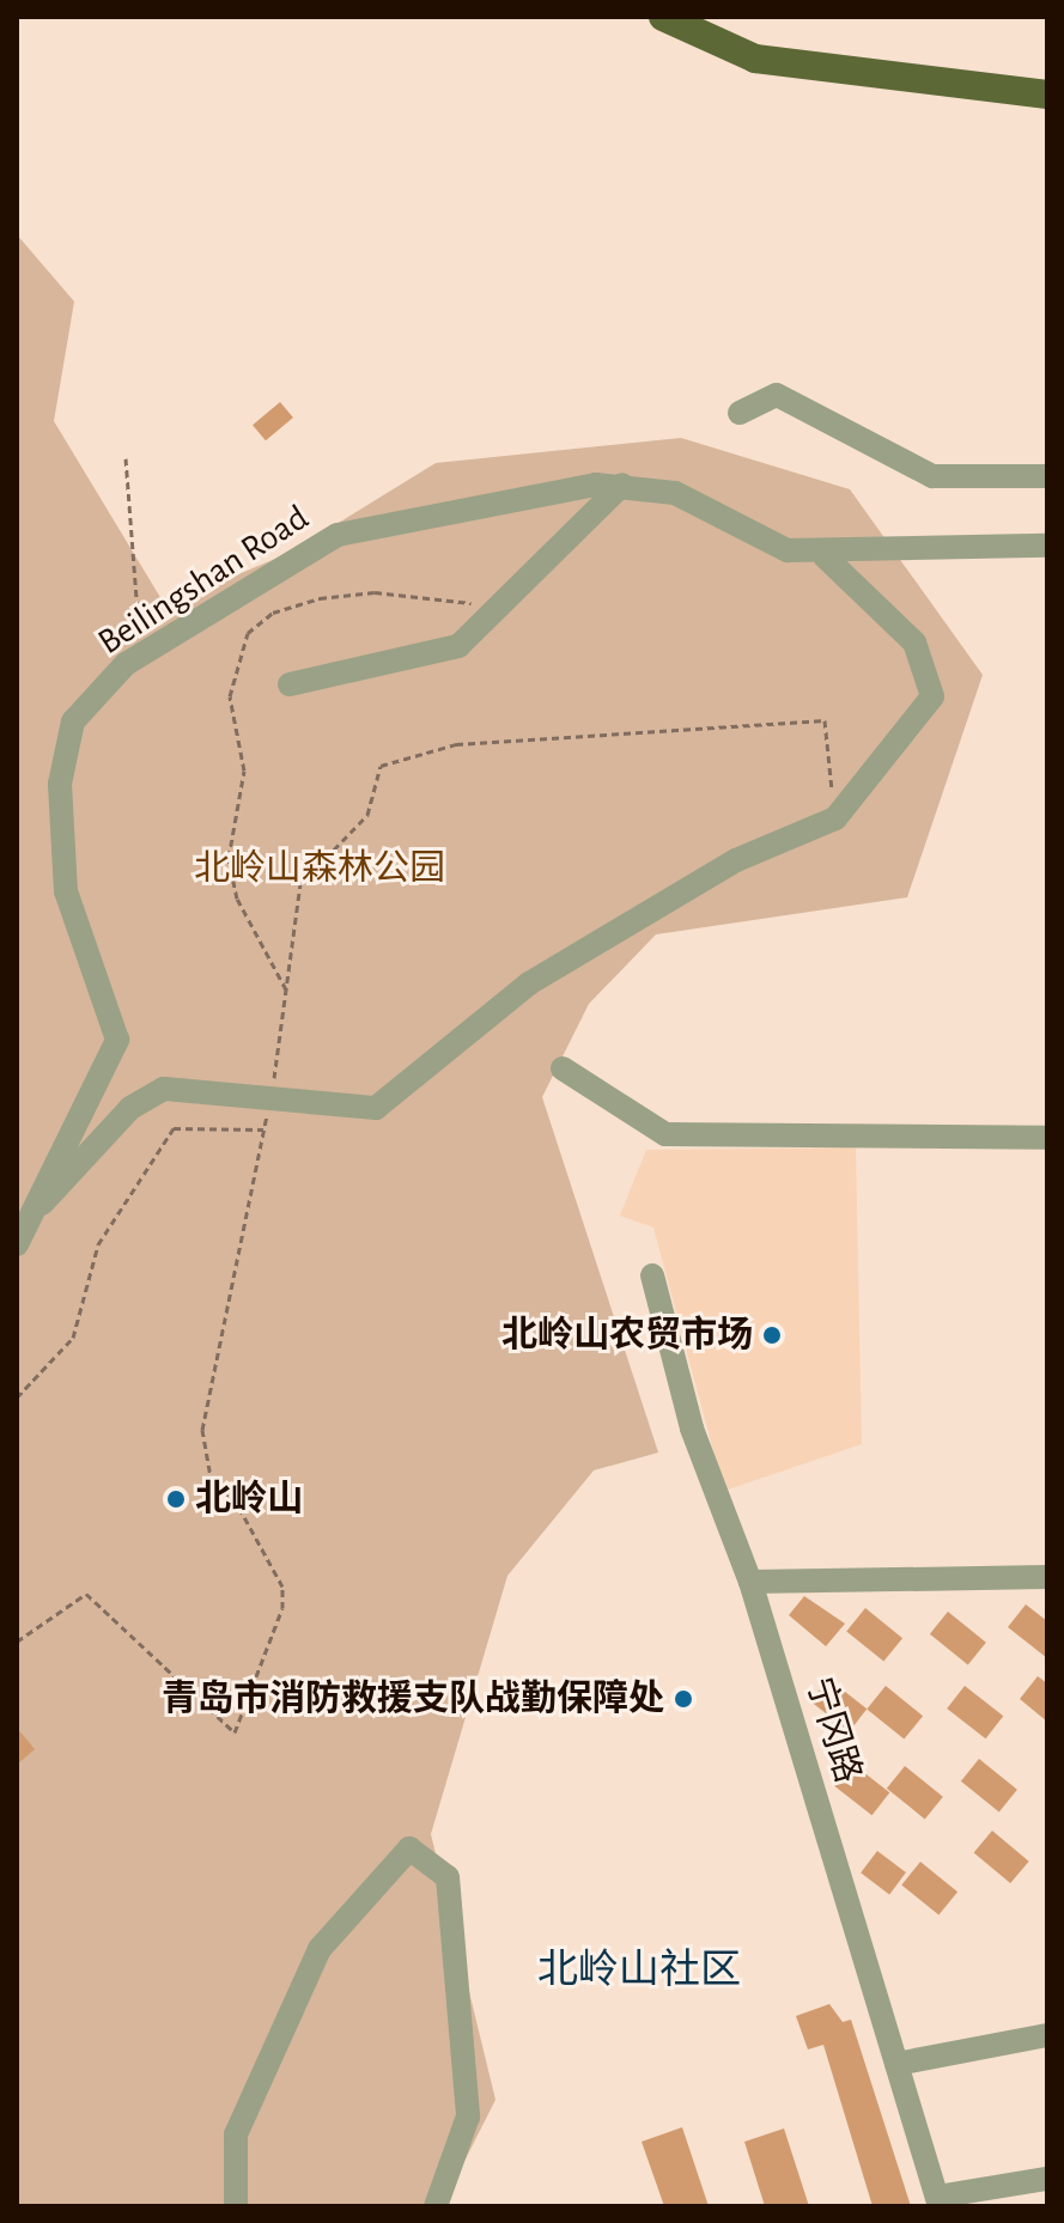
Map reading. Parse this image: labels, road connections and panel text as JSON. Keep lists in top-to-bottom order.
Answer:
{
  "streets": {
    "street": ["Beilingshan Road", "宁冈路"]
  },
  "districts": ["北岭山社区"],
  "parks": ["北岭山森林公园"],
  "places": ["北岭山农贸市场", "北岭山", "青岛市消防救援支队战勤保障处"]
}
